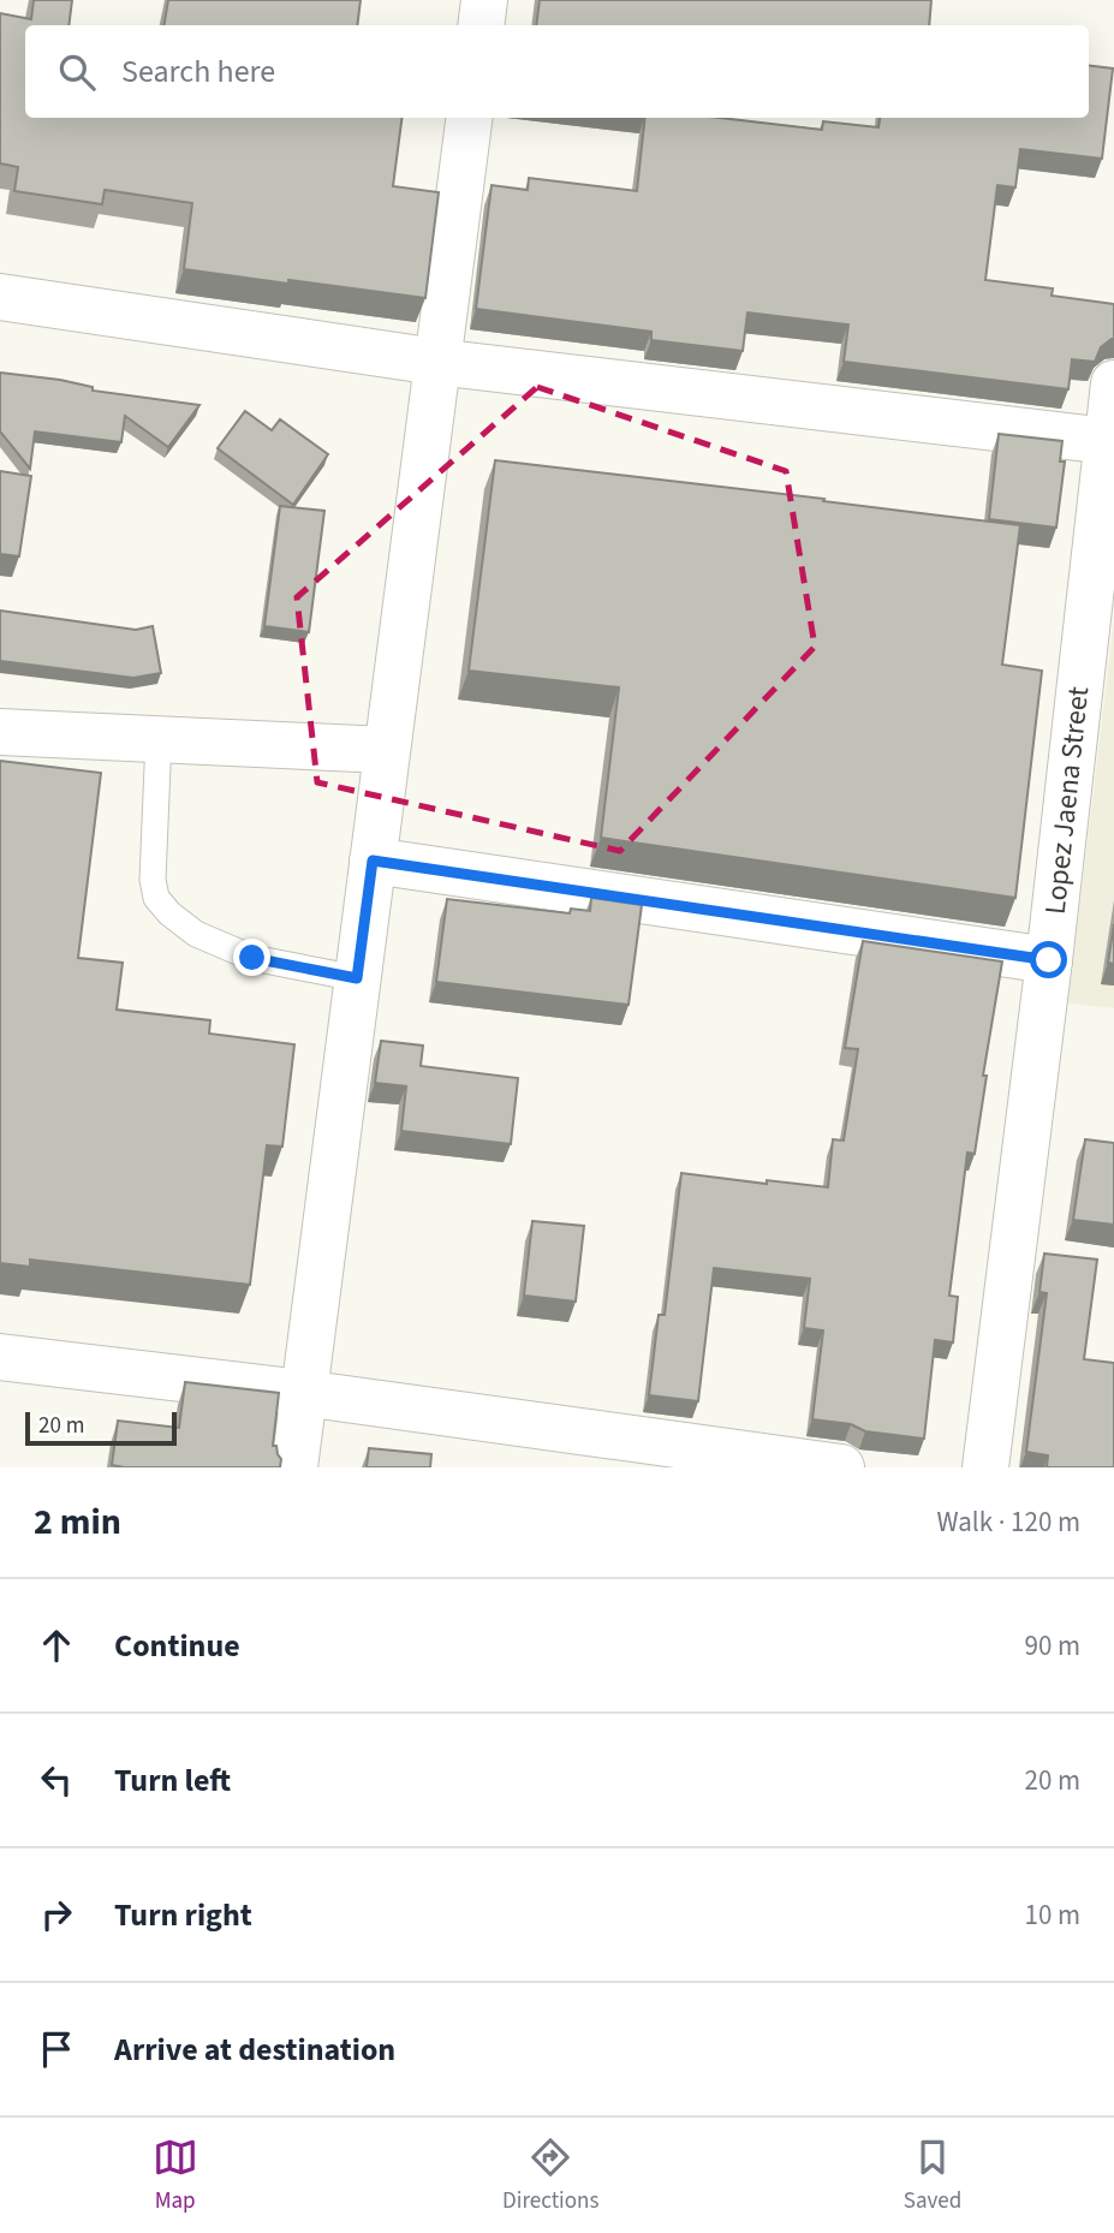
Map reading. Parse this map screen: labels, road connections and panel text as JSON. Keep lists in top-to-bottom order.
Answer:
{
  "streets": {
    "street": ["Lopez Jaena Street"]
  },
  "scale_bar": "20 m",
  "page": {
    "search": "Search here",
    "scale": "20 m",
    "heading": ["2 min", "Walk · 120 m"],
    "list": [
      ["Continue", "90 m"],
      ["Turn left", "20 m"],
      ["Turn right", "10 m"],
      "Arrive at destination"
    ],
    "nav": ["Map", "Directions", "Saved"]
  }
}
